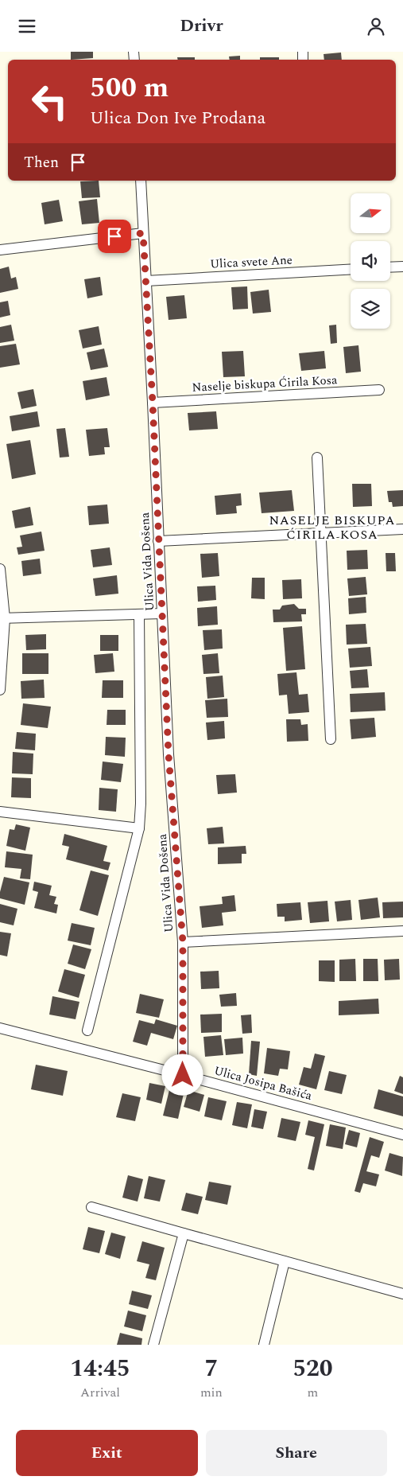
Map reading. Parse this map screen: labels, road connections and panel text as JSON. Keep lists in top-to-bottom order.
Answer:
{
  "streets": {
    "street": [
      "Ulica svete Ane",
      "Naselje biskupa Ćirila Kosa",
      "Ulica Vida Došena",
      "Ulica Josipa Bašića"
    ]
  },
  "crossings": [
    ["Ulica svete Ane", "Ulica Vida Došena"],
    ["Naselje biskupa Ćirila Kosa", "Ulica Vida Došena"],
    ["Ulica Vida Došena", "Ulica Josipa Bašića"]
  ],
  "districts": ["NASELJE BISKUPA ĆIRILA KOSA"],
  "north": "right",
  "page": {
    "header": "Drivr",
    "turn": ["500 m", "Ulica Don Ive Prodana"],
    "then": "Then",
    "eta": [
      "14:45",
      "Arrival",
      "7",
      "min",
      "520",
      "m"
    ],
    "buttons": ["Exit", "Share"]
  }
}
